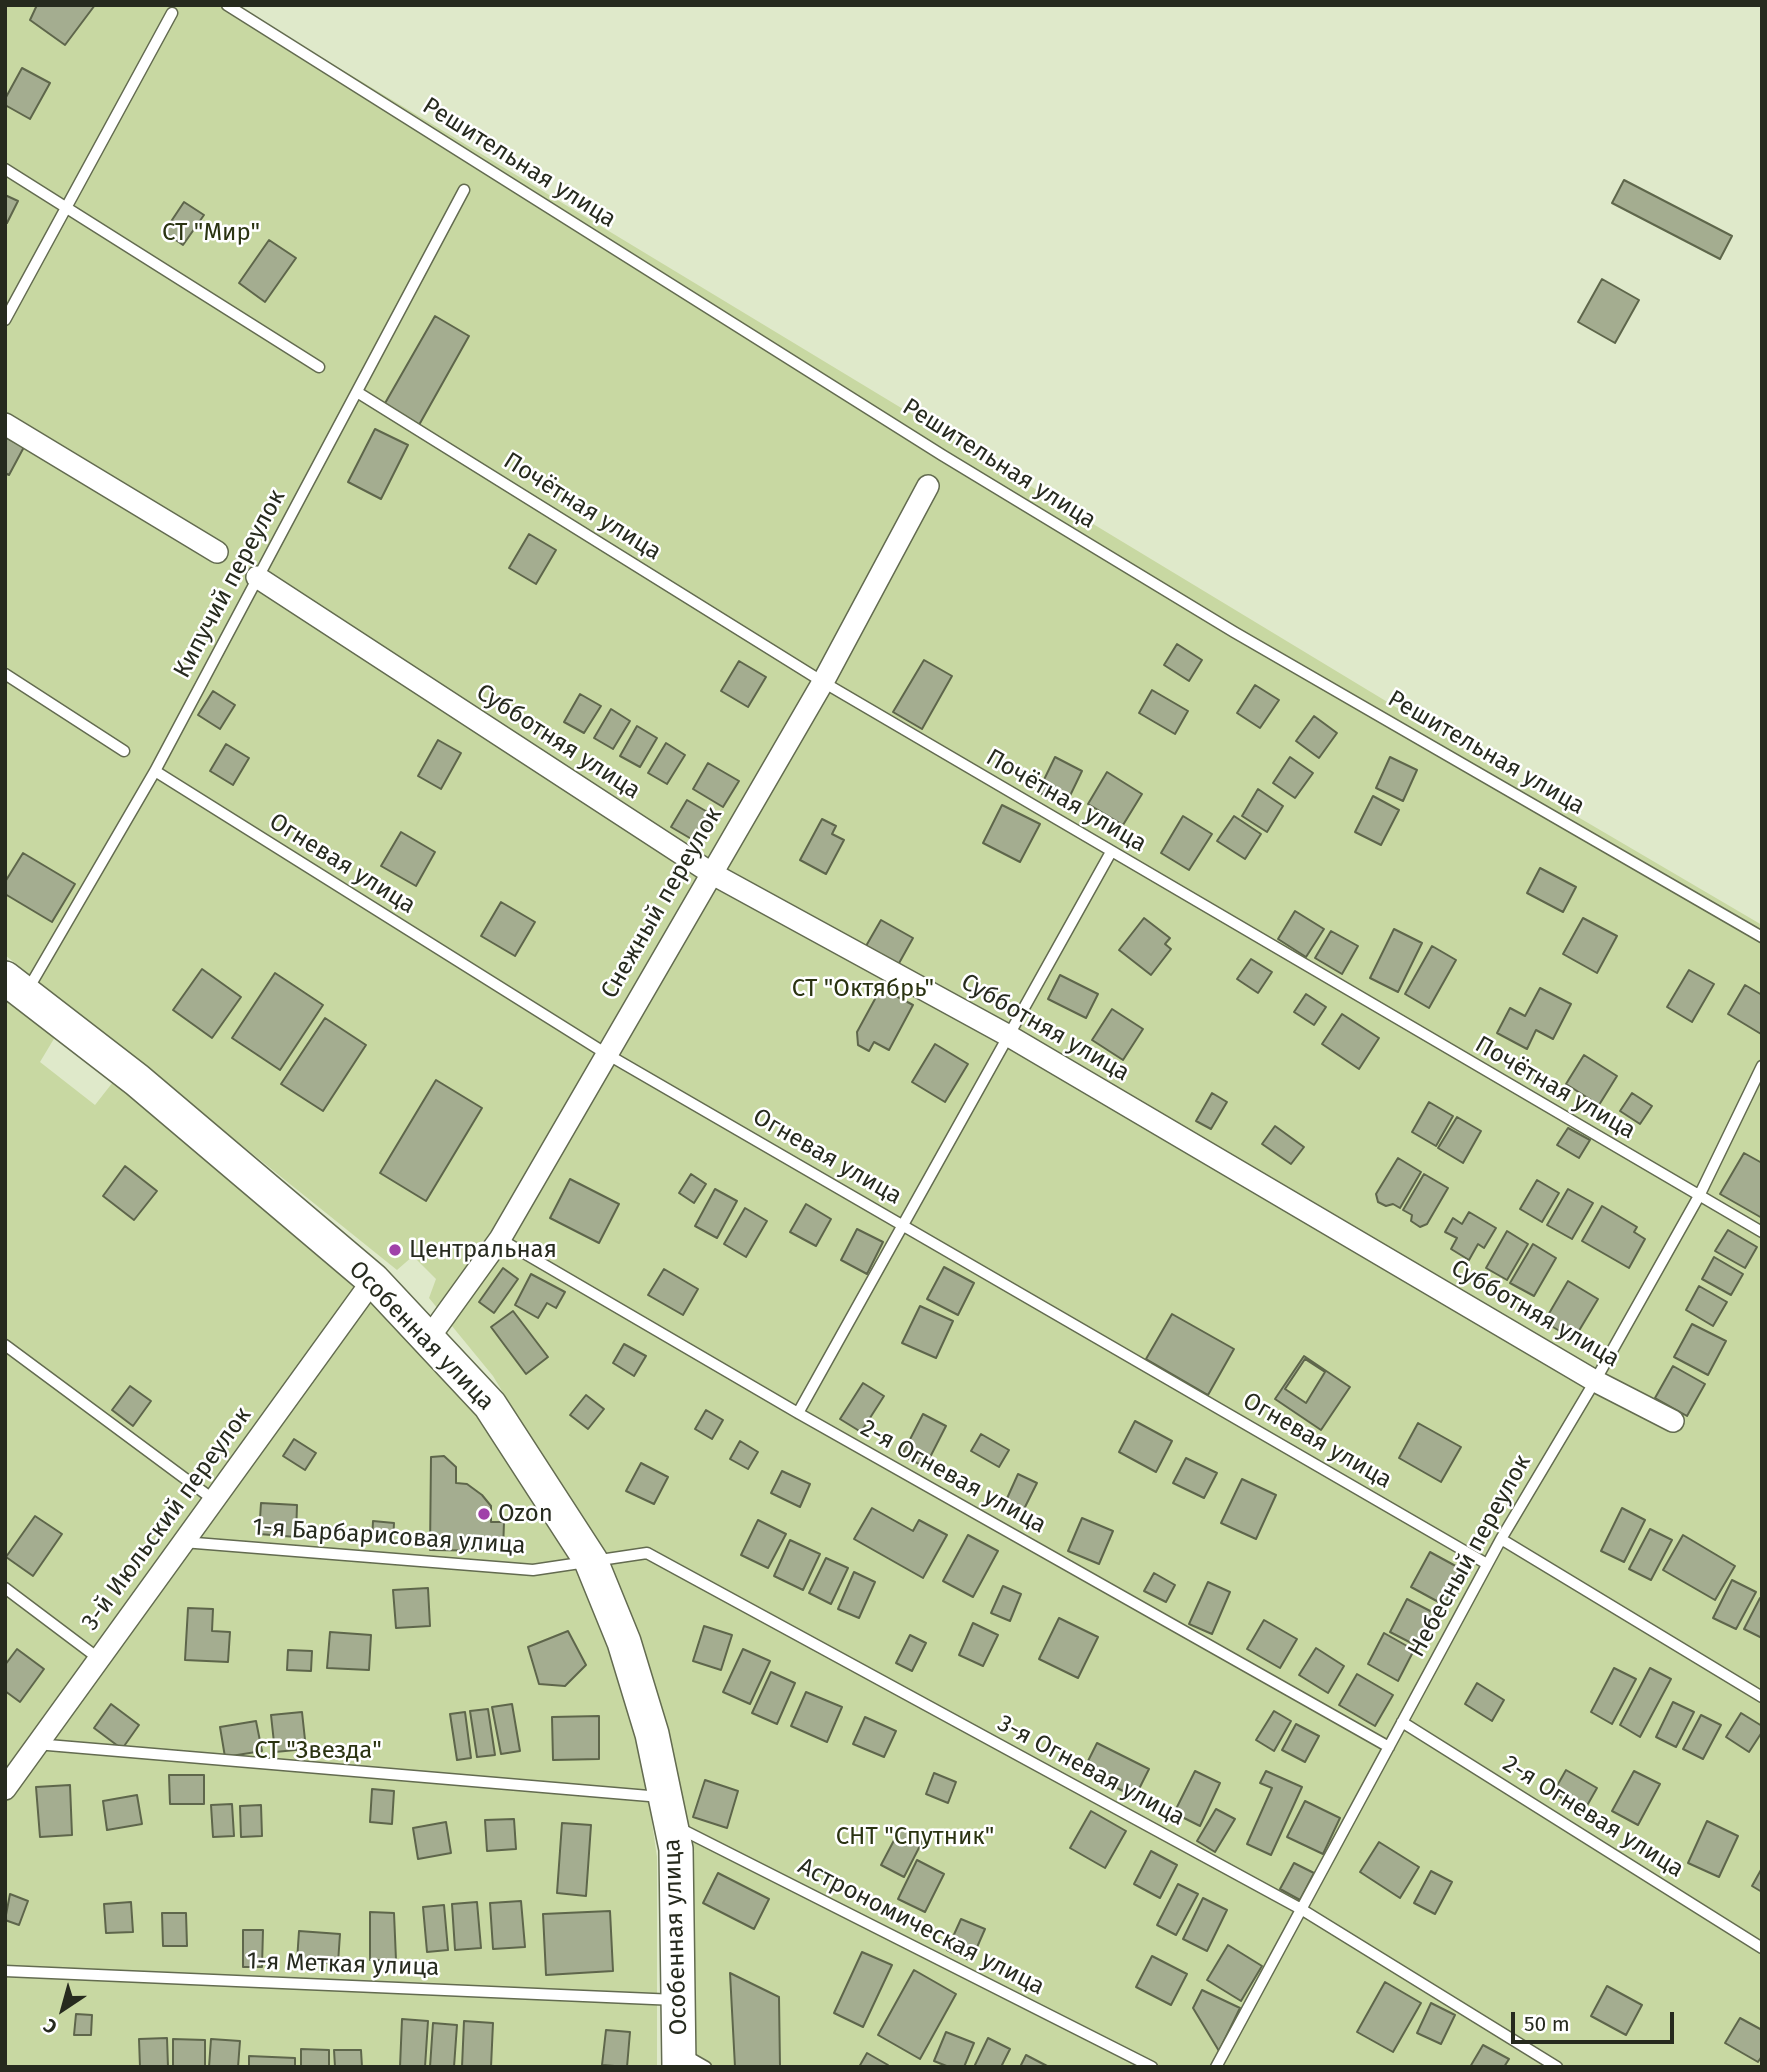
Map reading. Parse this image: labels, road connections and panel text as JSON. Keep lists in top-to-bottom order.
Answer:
{
  "streets": {
    "main road": ["Особенная улица"],
    "street": ["Субботняя улица", "Снежный переулок", "3-й Июльский переулок"],
    "lane": [
      "Решительная улица",
      "Почётная улица",
      "Кипучий переулок",
      "Огневая улица",
      "2-я Огневая улица",
      "1-я Барбарисовая улица",
      "Небесный переулок",
      "3-я Огневая улица",
      "Астрономическая улица",
      "1-я Меткая улица"
    ]
  },
  "crossings": [
    ["Почётная улица", "Кипучий переулок"],
    ["Почётная улица", "Снежный переулок"],
    ["Почётная улица", "Небесный переулок"],
    ["Кипучий переулок", "Субботняя улица"],
    ["Кипучий переулок", "Огневая улица"],
    ["Кипучий переулок", "Особенная улица"],
    ["Субботняя улица", "Снежный переулок"],
    ["Субботняя улица", "Небесный переулок"],
    ["Огневая улица", "Снежный переулок"],
    ["Огневая улица", "Небесный переулок"],
    ["Снежный переулок", "Особенная улица"],
    ["Снежный переулок", "2-я Огневая улица"],
    ["Особенная улица", "3-й Июльский переулок"],
    ["Особенная улица", "1-я Барбарисовая улица"],
    ["Особенная улица", "3-я Огневая улица"],
    ["Особенная улица", "Астрономическая улица"],
    ["Особенная улица", "1-я Меткая улица"],
    ["2-я Огневая улица", "Небесный переулок"],
    ["3-й Июльский переулок", "1-я Барбарисовая улица"],
    ["3-й Июльский переулок", "Астрономическая улица"],
    ["1-я Барбарисовая улица", "3-я Огневая улица"],
    ["Небесный переулок", "3-я Огневая улица"]
  ],
  "parks": [
    "СТ \"Мир\"",
    "СТ \"Октябрь\"",
    "СТ \"Звезда\"",
    "СНТ \"Спутник\""
  ],
  "places": ["Центральная", "Ozon"],
  "scale_bar": "50 m",
  "north": "bottom left"
}
